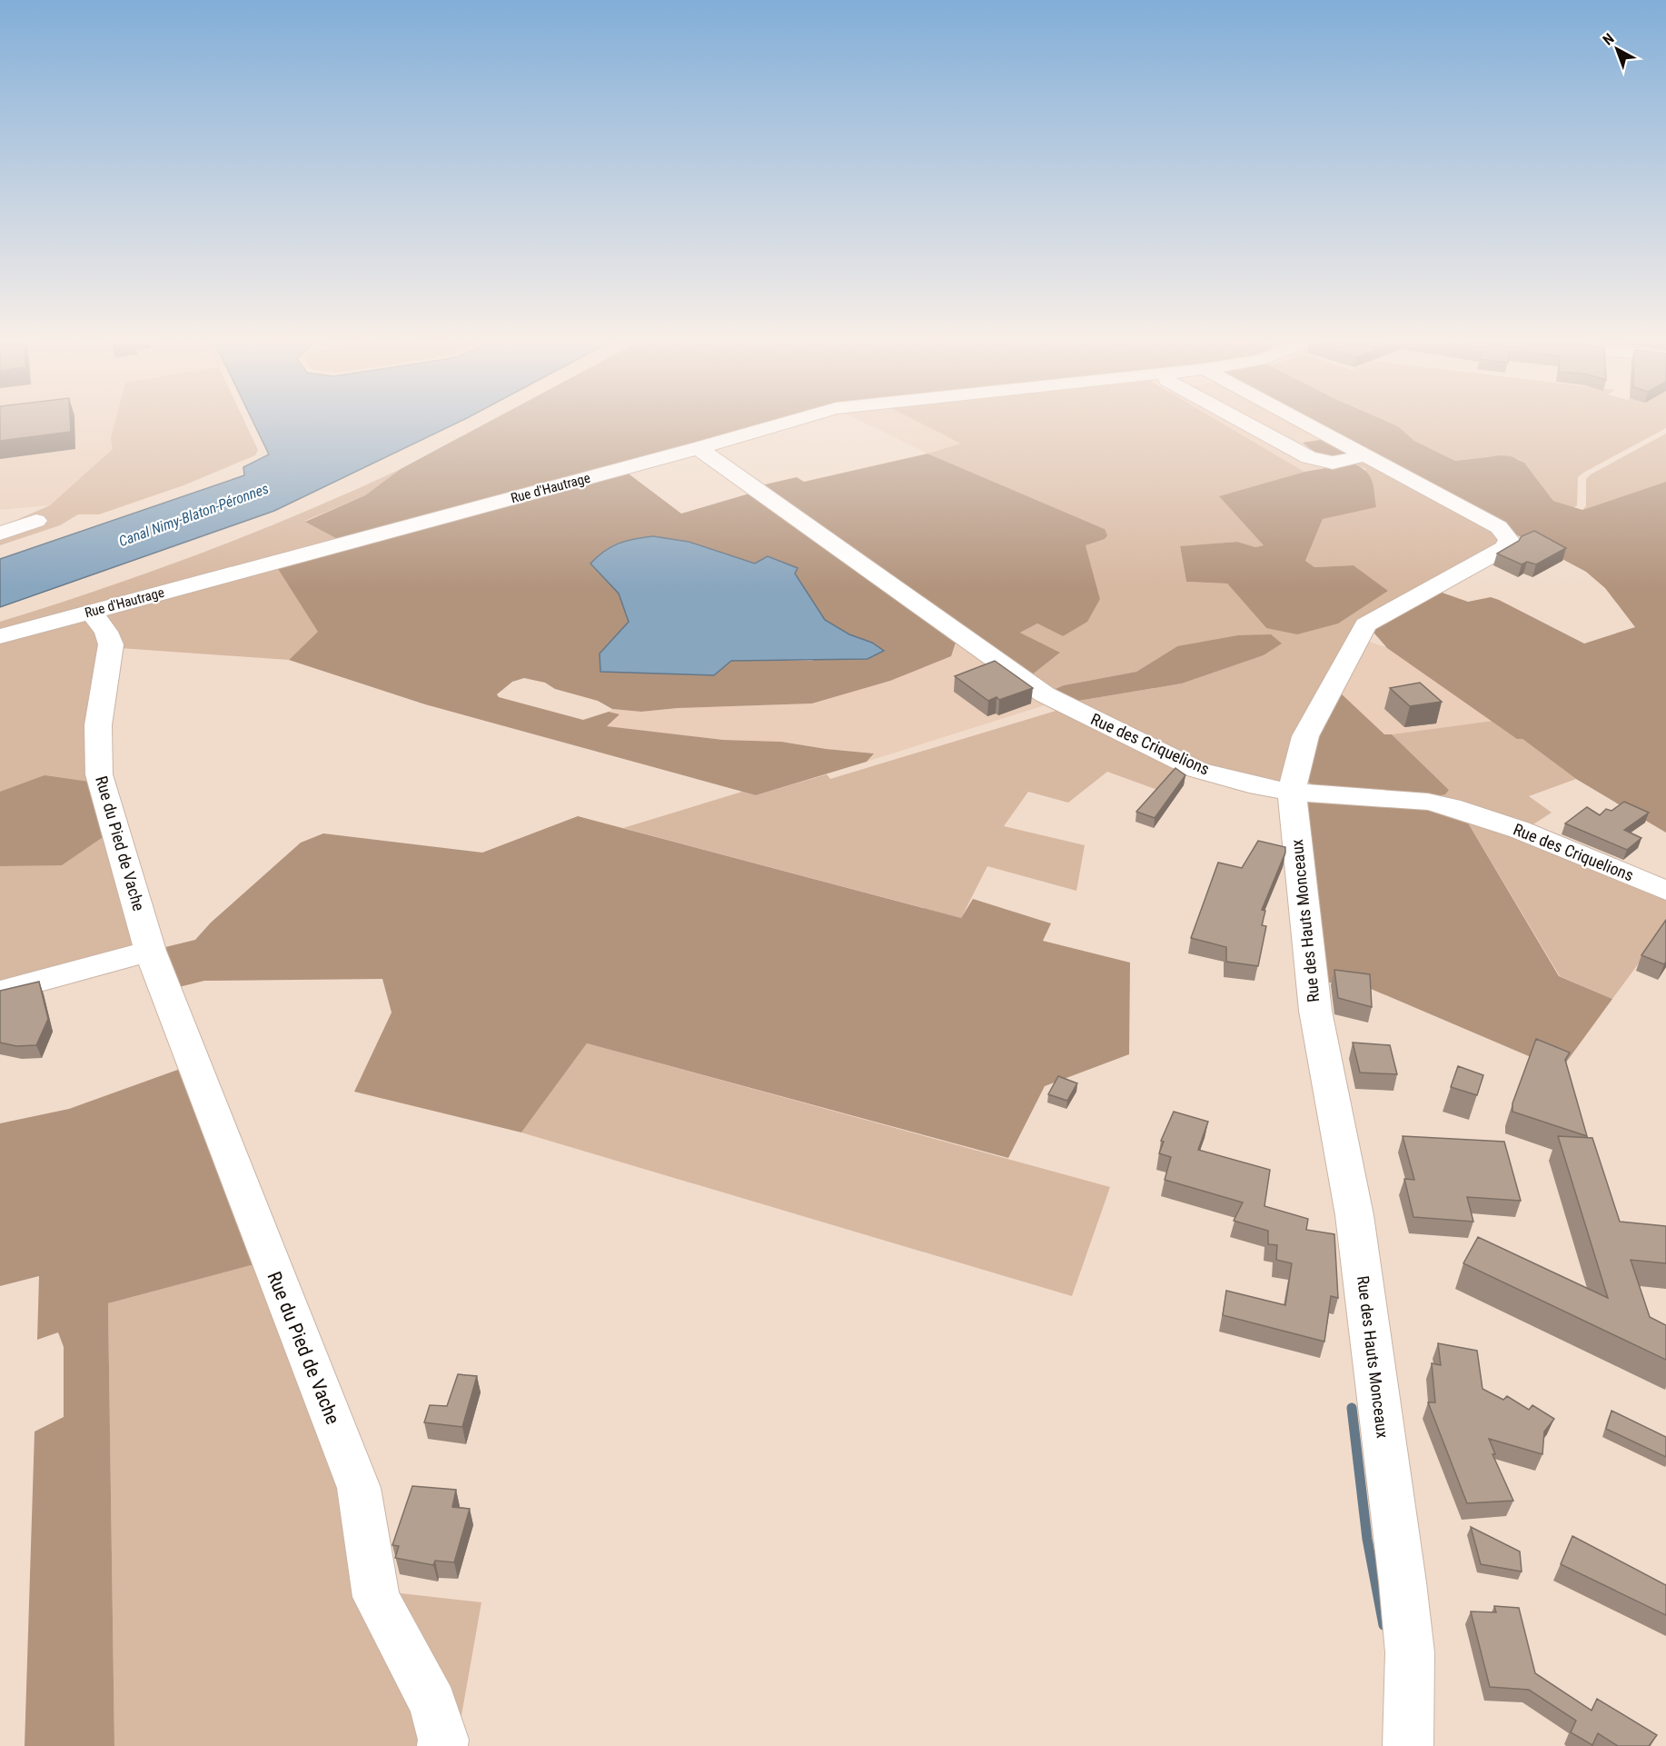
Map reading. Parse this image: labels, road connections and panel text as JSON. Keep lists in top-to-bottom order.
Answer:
{
  "streets": {
    "street": [
      "Rue d'Hautrage",
      "Rue des Criquelions",
      "Rue du Pied de Vache",
      "Rue des Hauts Monceaux"
    ]
  },
  "crossings": [
    ["Rue d'Hautrage", "Rue des Criquelions"],
    ["Rue d'Hautrage", "Rue du Pied de Vache"],
    ["Rue des Criquelions", "Rue des Hauts Monceaux"]
  ],
  "water": ["Canal Nimy-Blaton-Péronnes"],
  "north": "top left"
}
